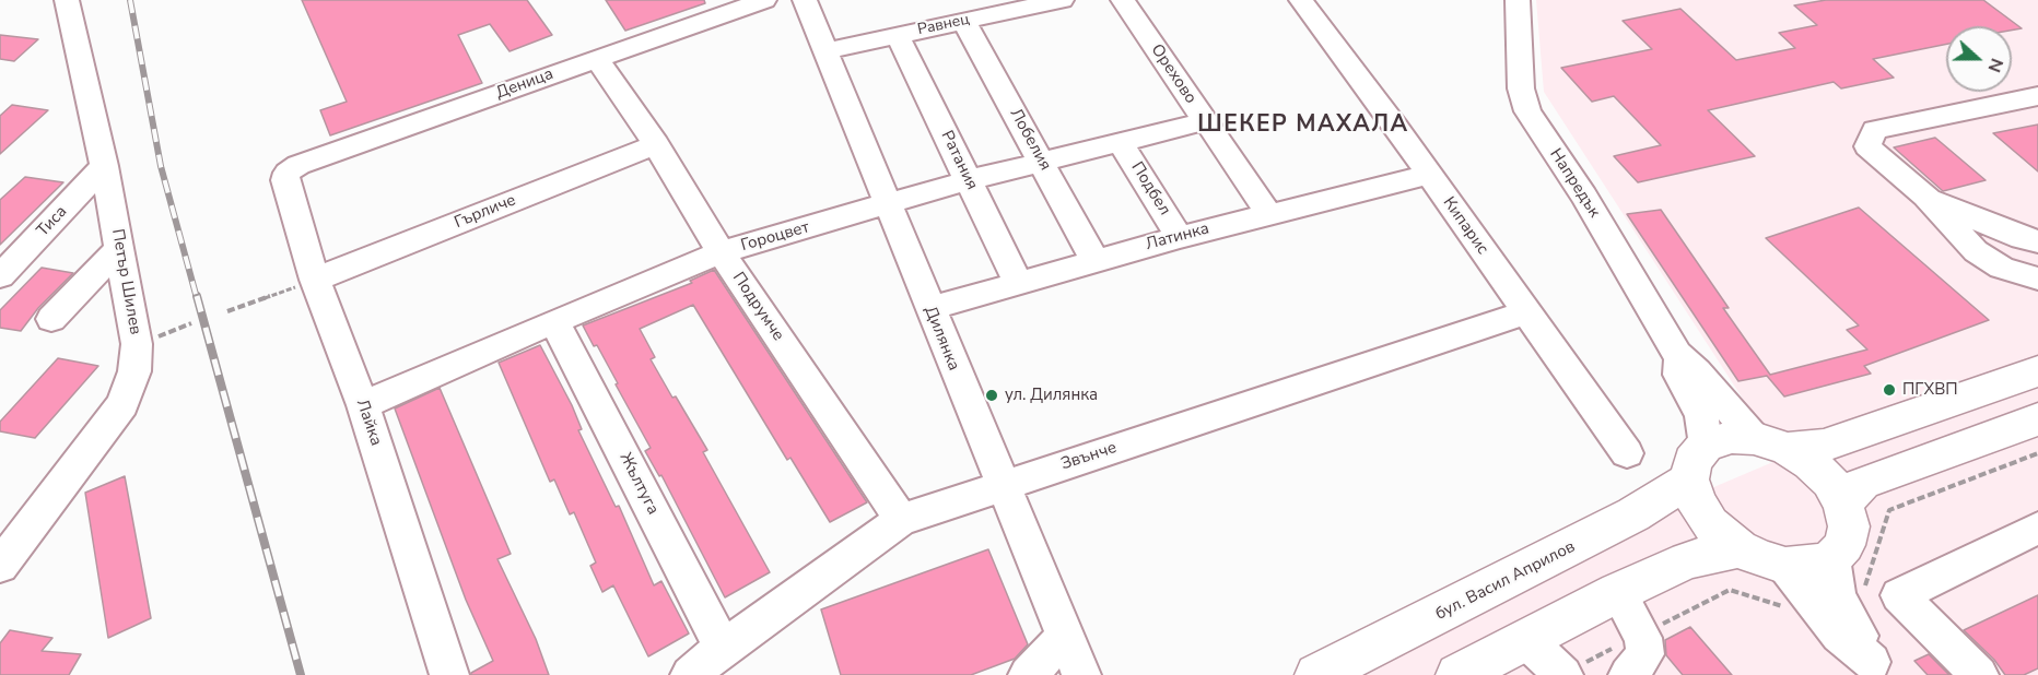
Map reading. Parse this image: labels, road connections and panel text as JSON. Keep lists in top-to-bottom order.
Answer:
{
  "streets": {
    "main road": ["бул. Васил Априлов"],
    "street": [
      "Равнец",
      "Орехово",
      "Деница",
      "Лобелия",
      "Ратания",
      "Напредък",
      "Подбел",
      "Гърличе",
      "Тиса",
      "Кипарис",
      "Гороцвет",
      "Латинка",
      "Петър Шилев",
      "Подрумче",
      "Дилянка",
      "Лайка",
      "Звънче",
      "Жълтуга"
    ]
  },
  "crossings": [
    ["Равнец", "Лобелия"],
    ["Равнец", "Ратания"],
    ["Равнец", "Дилянка"],
    ["Орехово", "Гороцвет"],
    ["Орехово", "Латинка"],
    ["Деница", "Подрумче"],
    ["Деница", "Лайка"],
    ["Лобелия", "Гороцвет"],
    ["Лобелия", "Латинка"],
    ["Ратания", "Гороцвет"],
    ["Ратания", "Латинка"],
    ["Напредък", "бул. Васил Априлов"],
    ["Подбел", "Гороцвет"],
    ["Подбел", "Латинка"],
    ["Гърличе", "Подрумче"],
    ["Гърличе", "Лайка"],
    ["Тиса", "Петър Шилев"],
    ["Кипарис", "Латинка"],
    ["Кипарис", "Звънче"],
    ["Гороцвет", "Подрумче"],
    ["Гороцвет", "Дилянка"],
    ["Гороцвет", "Лайка"],
    ["Гороцвет", "Жълтуга"],
    ["Латинка", "Дилянка"],
    ["Подрумче", "Звънче"],
    ["Дилянка", "Звънче"],
    ["Звънче", "Жълтуга"]
  ],
  "districts": ["ШЕКЕР МАХАЛА"],
  "places": ["ПГХВП", "ул. Дилянка"],
  "north": "right"
}
